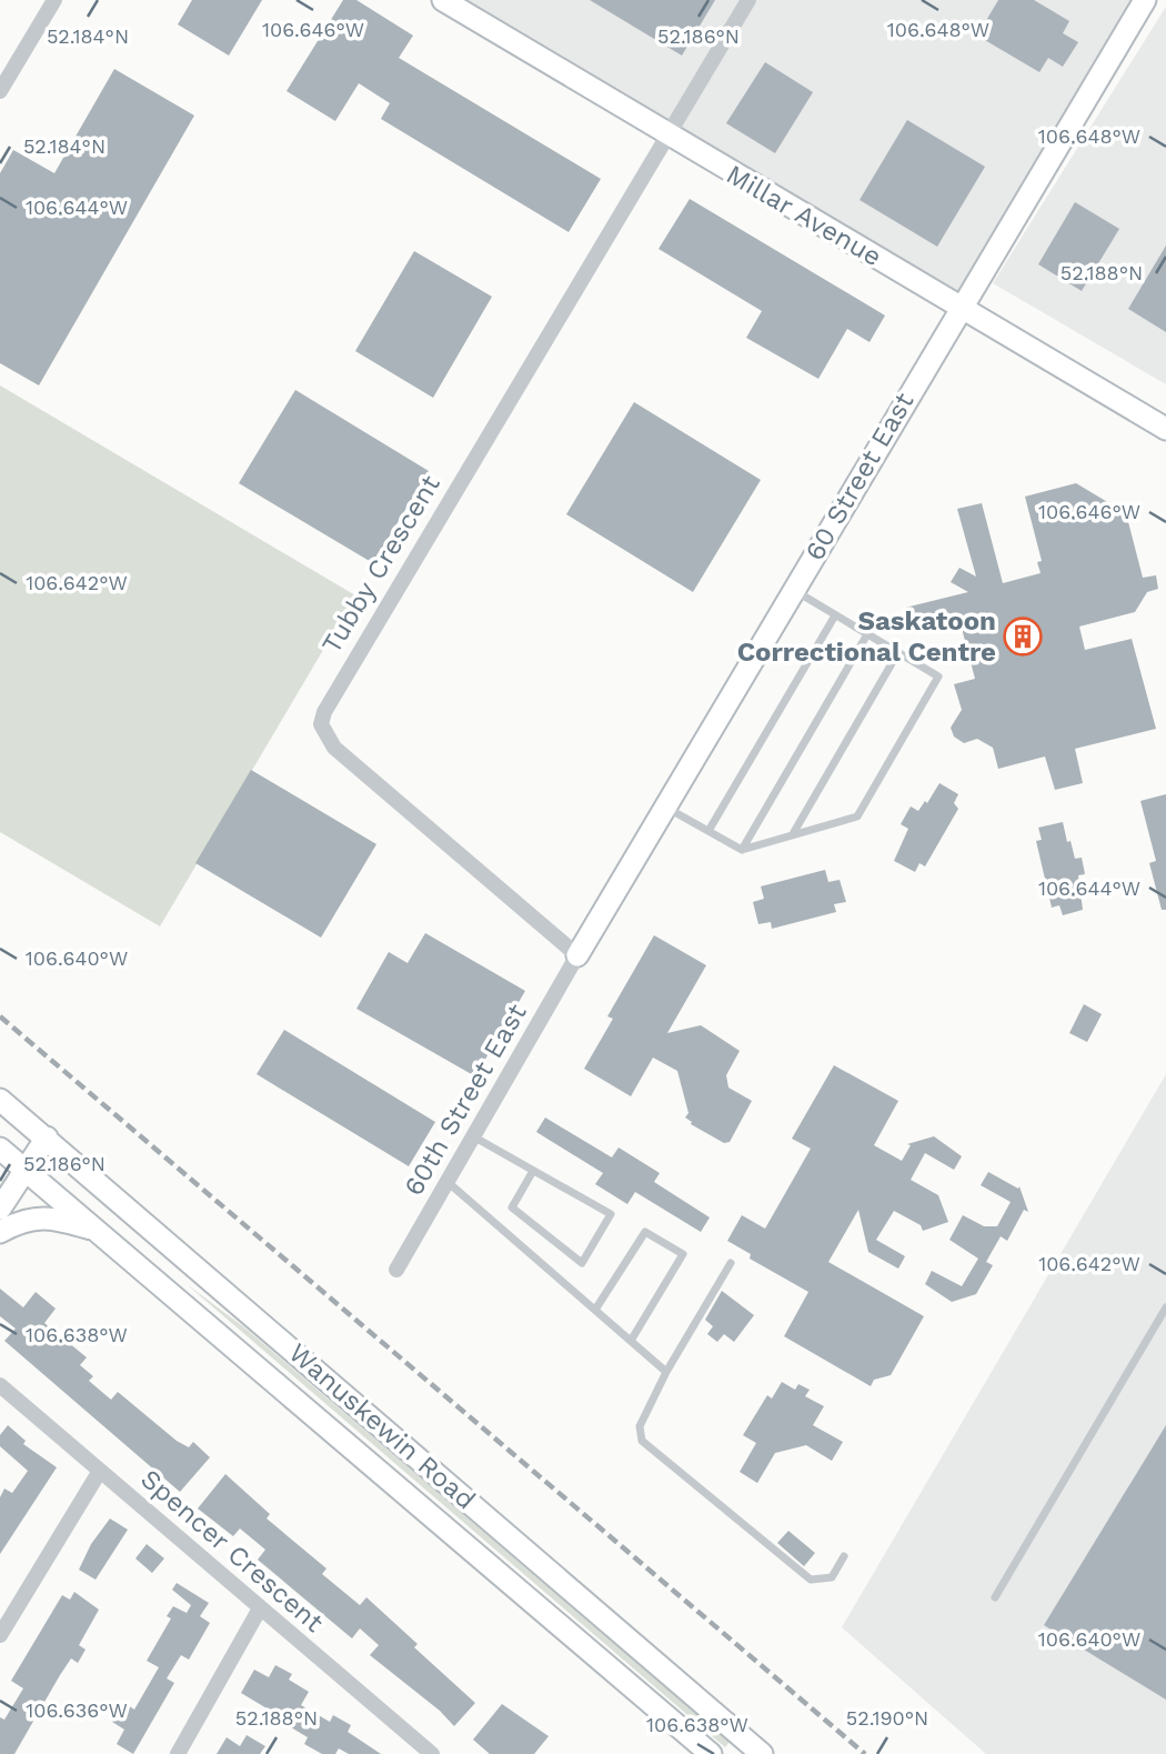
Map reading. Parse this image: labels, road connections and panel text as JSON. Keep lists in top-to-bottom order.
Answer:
{
  "streets": {
    "street": [
      "Millar Avenue",
      "60 Street East",
      "Tubby Crescent",
      "60th Street East",
      "Wanuskewin Road",
      "Spencer Crescent"
    ]
  },
  "crossings": [
    ["Millar Avenue", "60 Street East"],
    ["Millar Avenue", "Tubby Crescent"],
    ["60 Street East", "Tubby Crescent"],
    ["60 Street East", "60th Street East"],
    ["Tubby Crescent", "60th Street East"]
  ],
  "places": {
    "building": ["Saskatoon Correctional Centre"]
  },
  "coordinates": [
    "106.646°W",
    "106.648°W",
    "52.184°N",
    "52.186°N",
    "106.644°W",
    "52.188°N",
    "106.642°W",
    "106.640°W",
    "106.638°W",
    "106.636°W",
    "52.190°N"
  ]
}
